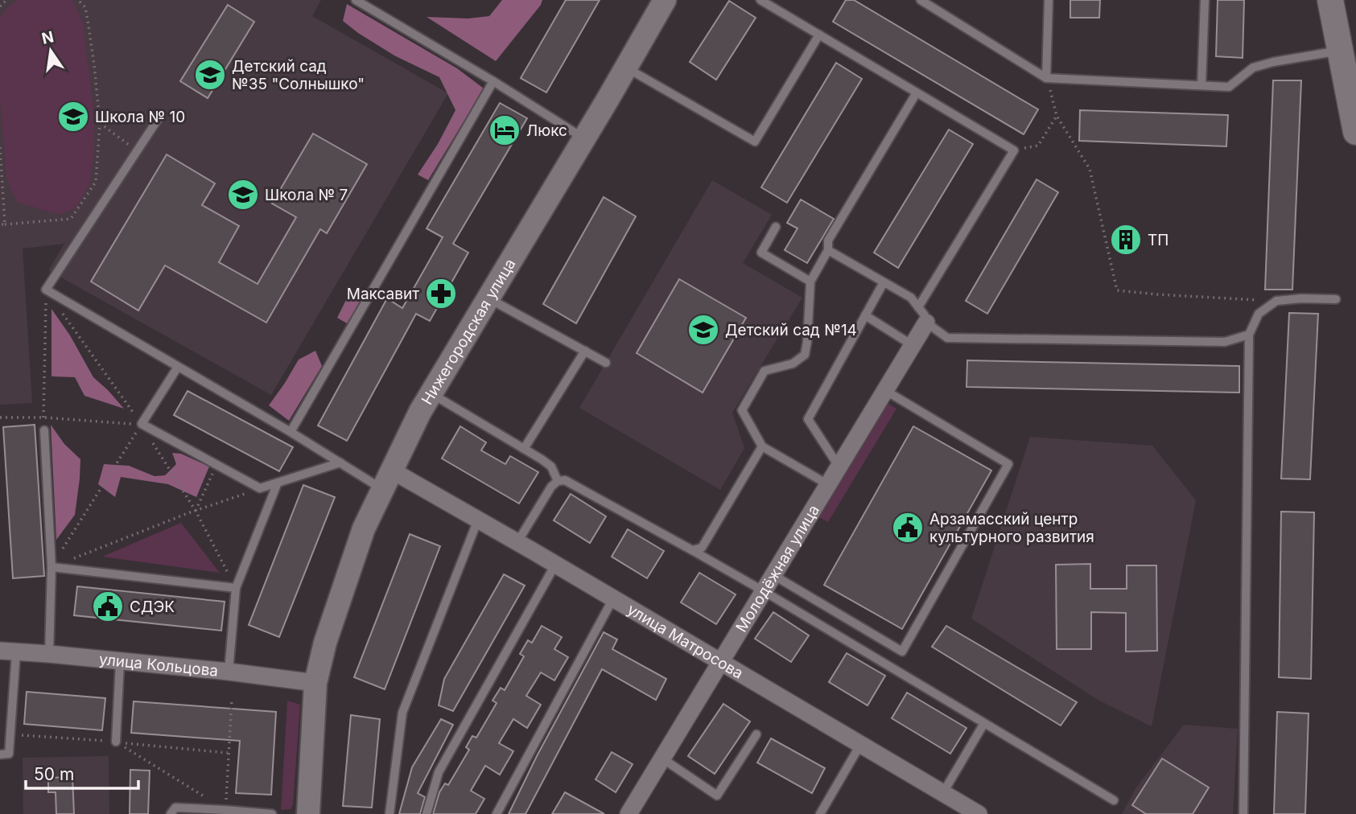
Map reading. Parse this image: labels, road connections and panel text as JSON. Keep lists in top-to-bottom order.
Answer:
{
  "streets": {
    "street": [
      "Нижегородская улица",
      "Молодёжная улица",
      "улица Матросова",
      "улица Кольцова"
    ]
  },
  "crossings": [
    ["Нижегородская улица", "улица Матросова"],
    ["Нижегородская улица", "улица Кольцова"],
    ["Молодёжная улица", "улица Матросова"]
  ],
  "places": {
    "school or university": [
      "Детский сад №35 \"Солнышко\"",
      "Школа № 10",
      "Школа № 7",
      "Детский сад №14"
    ],
    "hotel": ["Люкс"],
    "building": ["ТП"],
    "pharmacy": ["Максавит"],
    "public building": ["Арзамасский центр культурного развития", "СДЭК"]
  },
  "scale_bar": "50 m",
  "north": "top"
}
